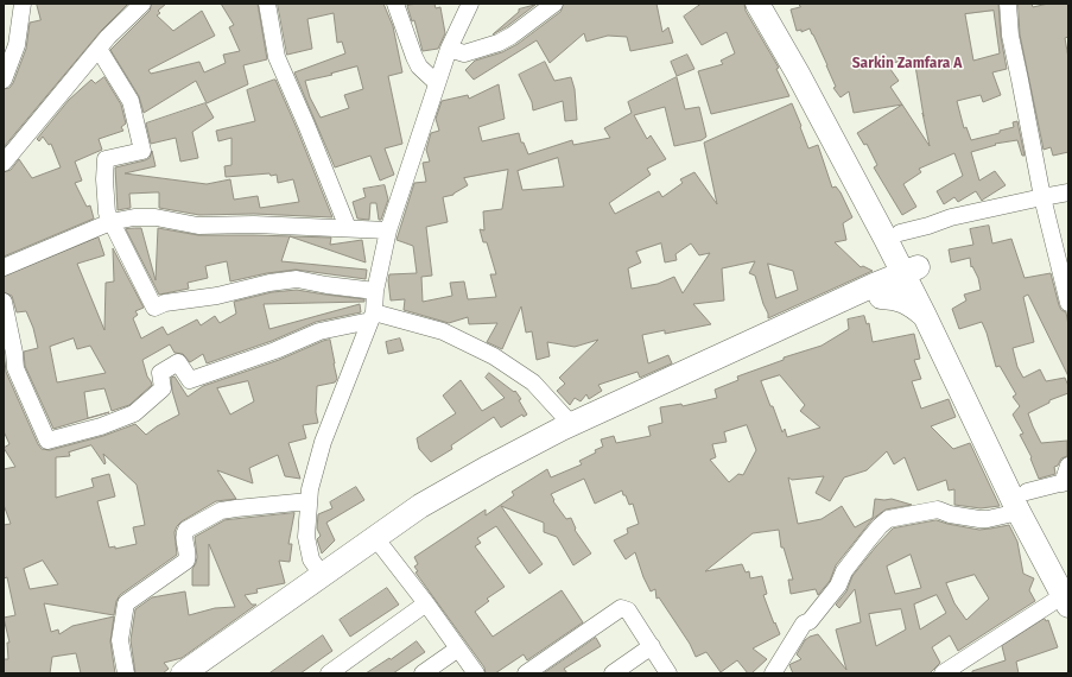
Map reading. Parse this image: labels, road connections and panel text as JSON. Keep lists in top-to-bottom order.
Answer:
{
  "districts": ["Sarkin Zamfara A"]
}
